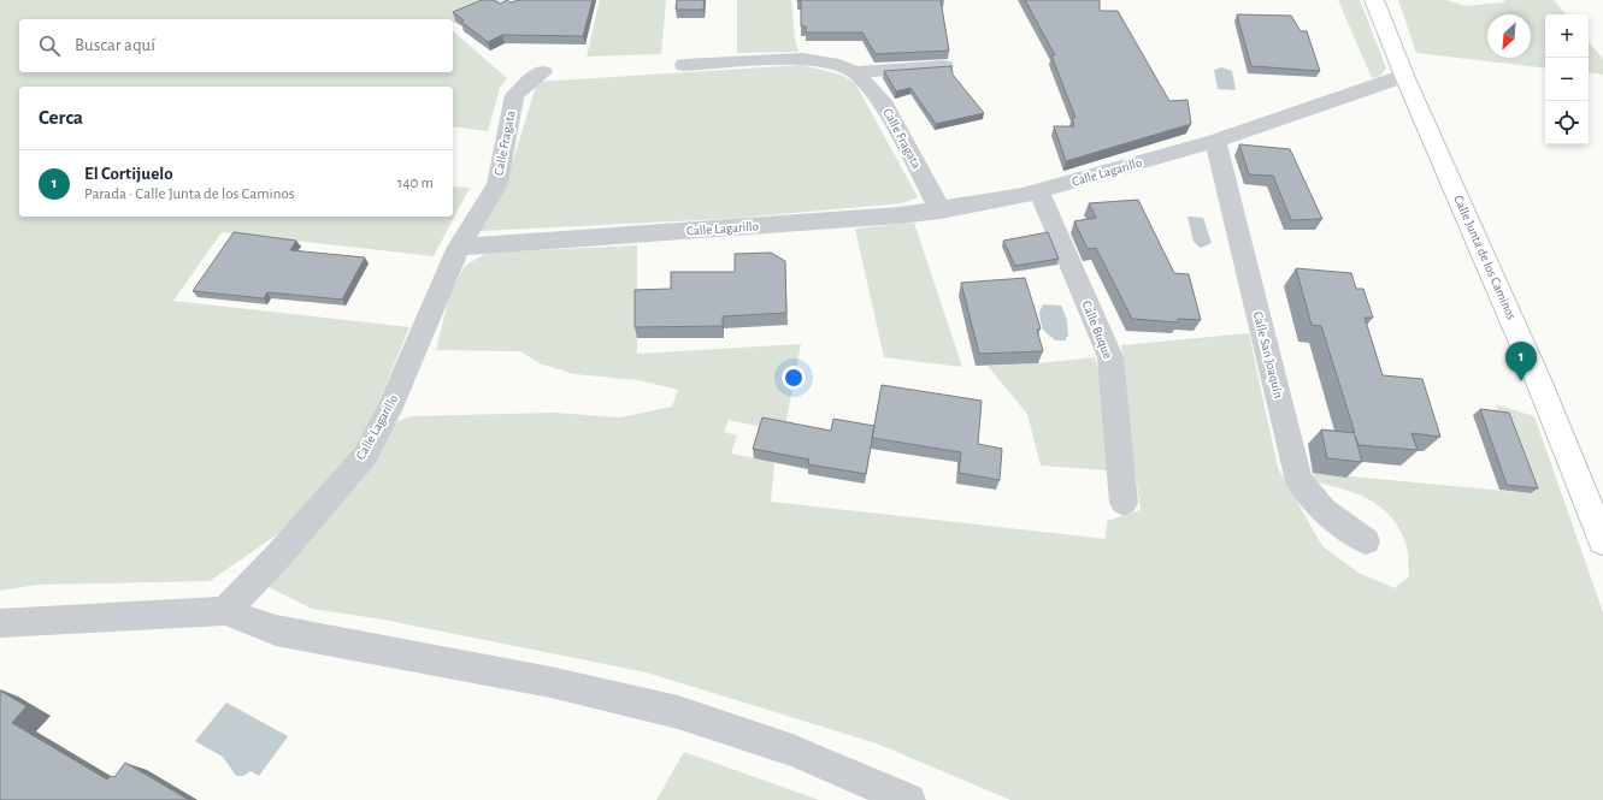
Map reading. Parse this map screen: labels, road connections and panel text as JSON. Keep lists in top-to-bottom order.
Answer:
{
  "streets": {
    "main road": ["Calle Junta de los Caminos"],
    "street": [
      "Calle Fragata",
      "Calle Lagarillo",
      "Calle Buque",
      "Calle San Joaquín"
    ]
  },
  "crossings": [
    ["Calle Fragata", "Calle Lagarillo"],
    ["Calle Lagarillo", "Calle Junta de los Caminos"],
    ["Calle Lagarillo", "Calle Buque"],
    ["Calle Lagarillo", "Calle San Joaquín"]
  ],
  "north": "bottom left",
  "page": {
    "map_buttons": ["+", "−"],
    "search": "Buscar aquí",
    "heading": "Cerca",
    "list": [
      {
        "mark": "1",
        "name": "El Cortijuelo",
        "note": "Parada · Calle Junta de los Caminos",
        "value": "140 m"
      }
    ],
    "pins": "1"
  }
}
